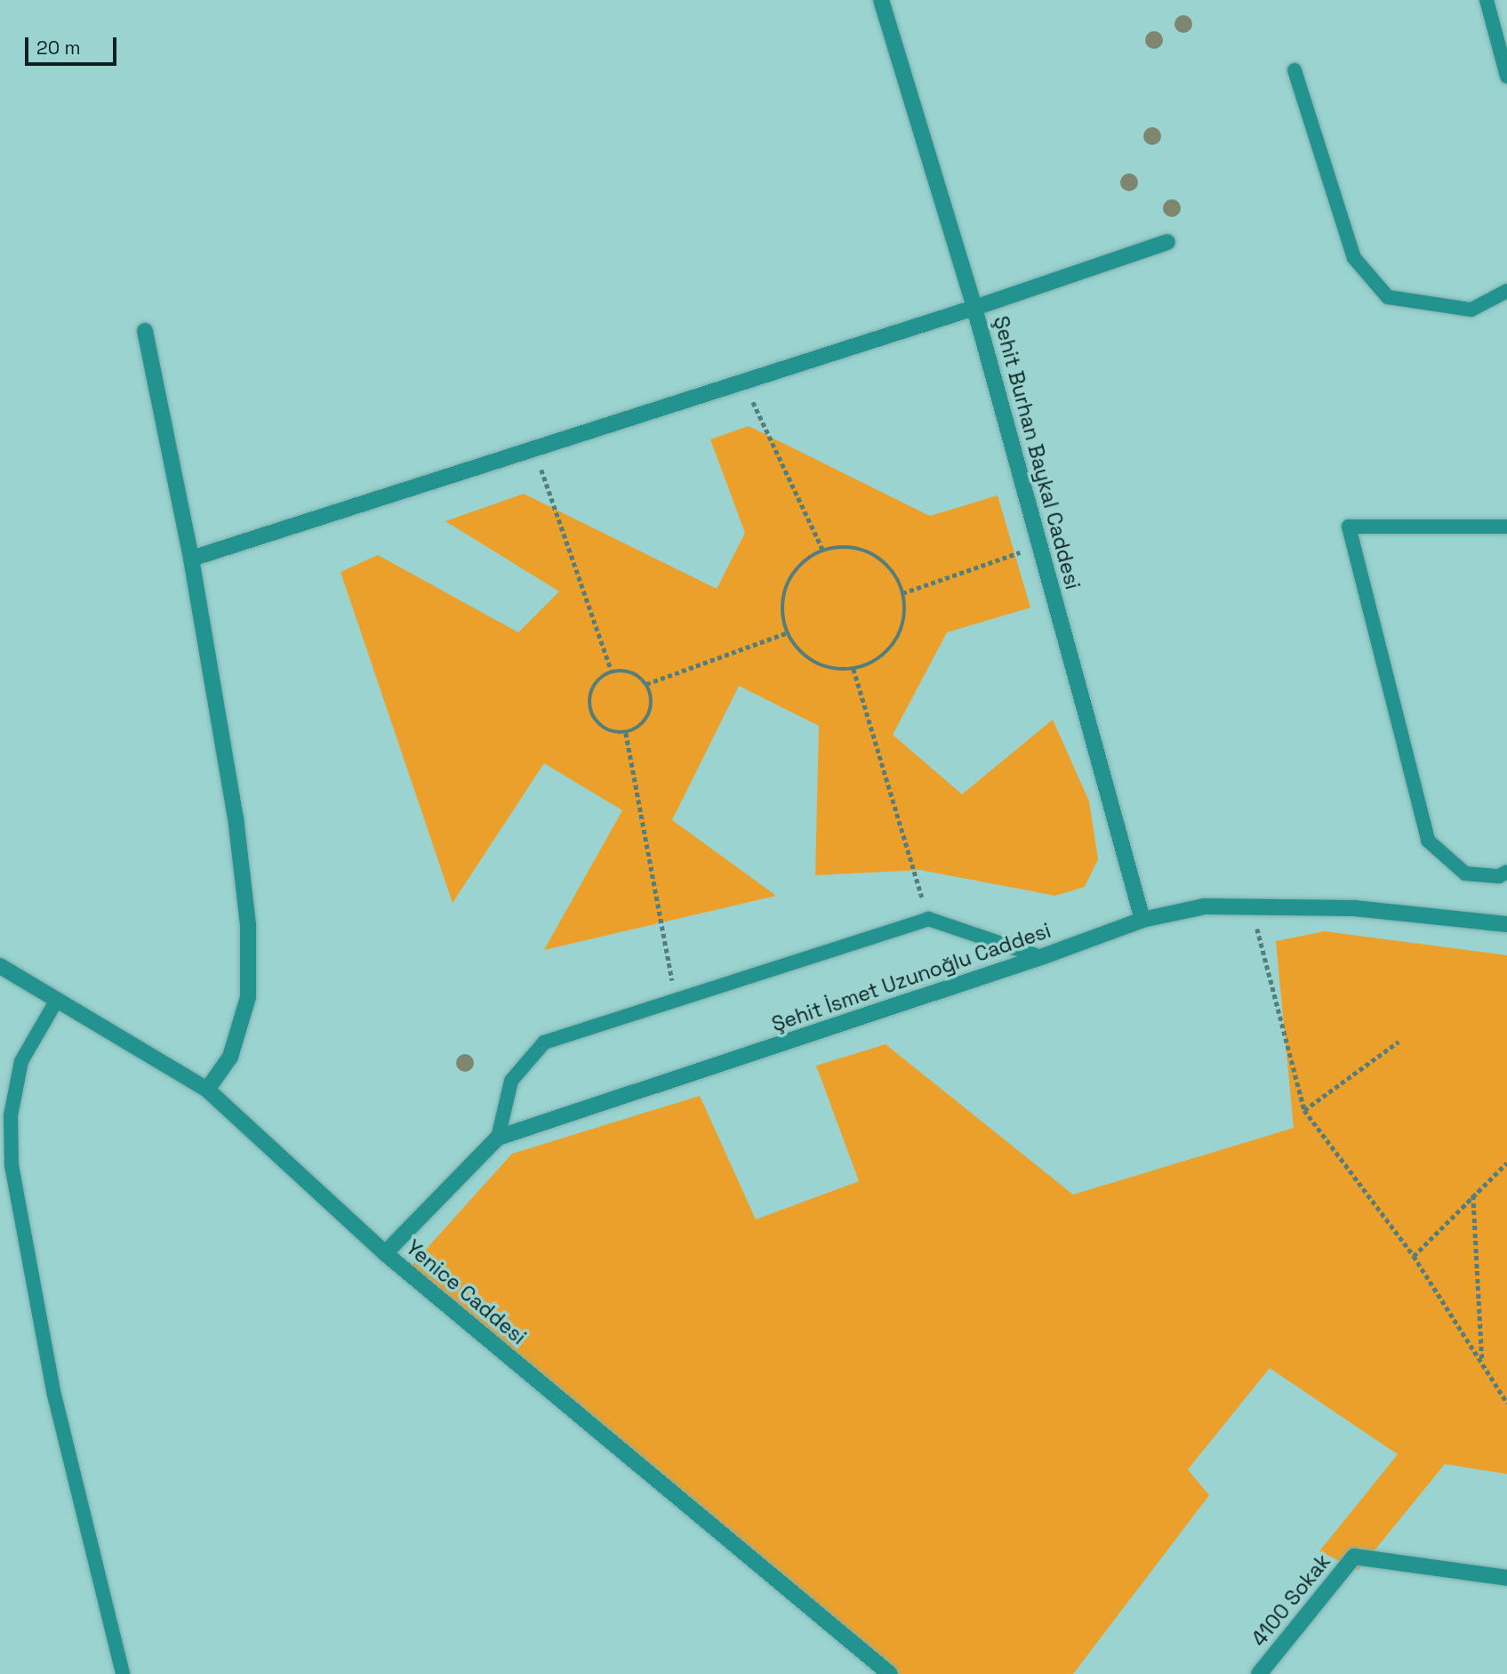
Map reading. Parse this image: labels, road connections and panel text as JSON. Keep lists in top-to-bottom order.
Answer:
{
  "streets": {
    "street": [
      "Şehit Burhan Baykal Caddesi",
      "Şehit İsmet Uzunoğlu Caddesi",
      "Yenice Caddesi",
      "4100 Sokak"
    ]
  },
  "crossings": [
    ["Şehit Burhan Baykal Caddesi", "Şehit İsmet Uzunoğlu Caddesi"],
    ["Şehit İsmet Uzunoğlu Caddesi", "Yenice Caddesi"]
  ],
  "scale_bar": "20 m"
}
